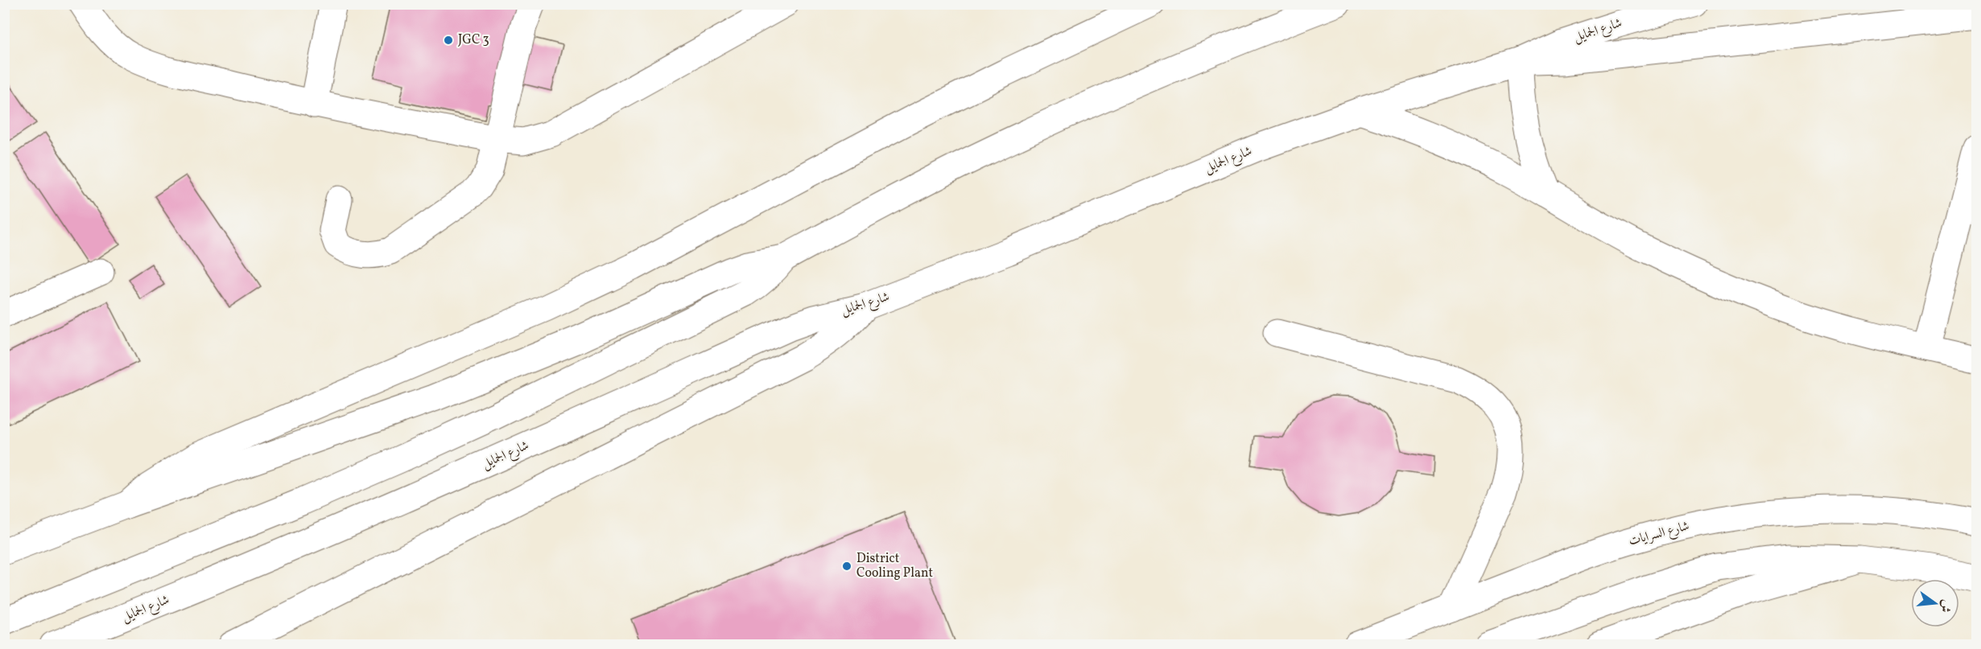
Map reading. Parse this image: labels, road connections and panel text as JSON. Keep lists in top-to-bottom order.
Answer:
{
  "streets": {
    "main road": ["شارع الجمايل", "شارع السرايات"]
  },
  "places": ["JGC 3", "District Cooling Plant"],
  "north": "right"
}
